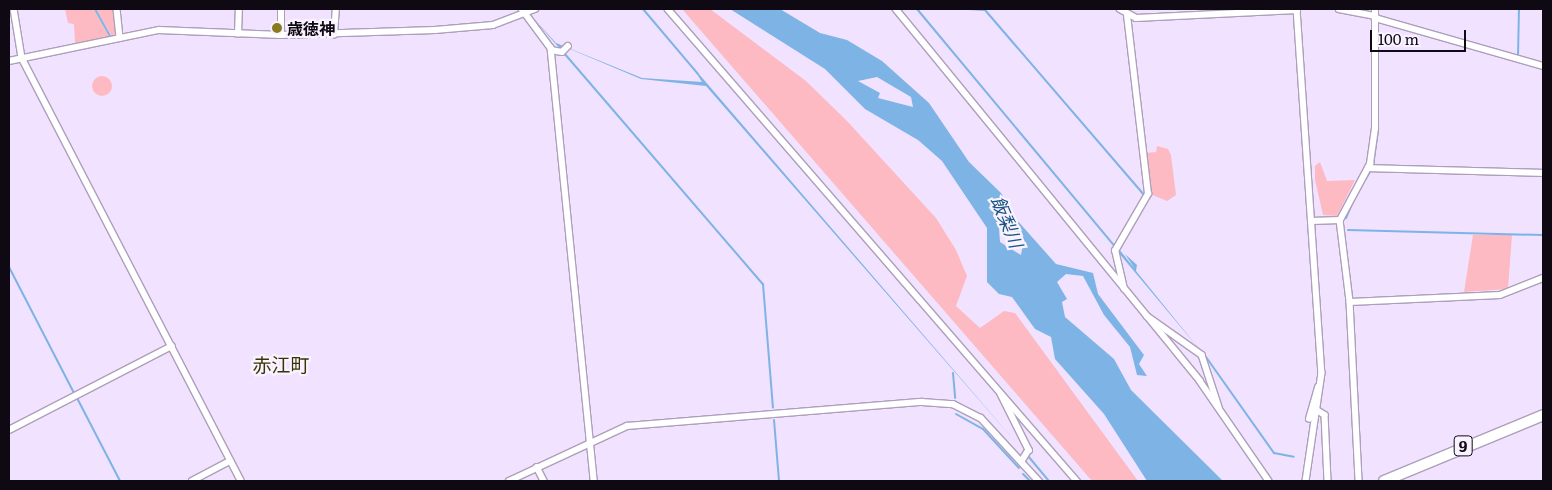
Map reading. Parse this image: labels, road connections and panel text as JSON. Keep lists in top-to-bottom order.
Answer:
{
  "streets": {
    "highway": ["9"]
  },
  "districts": ["赤江町"],
  "water": ["飯梨川"],
  "places": ["歳徳神"],
  "scale_bar": "100 m"
}
